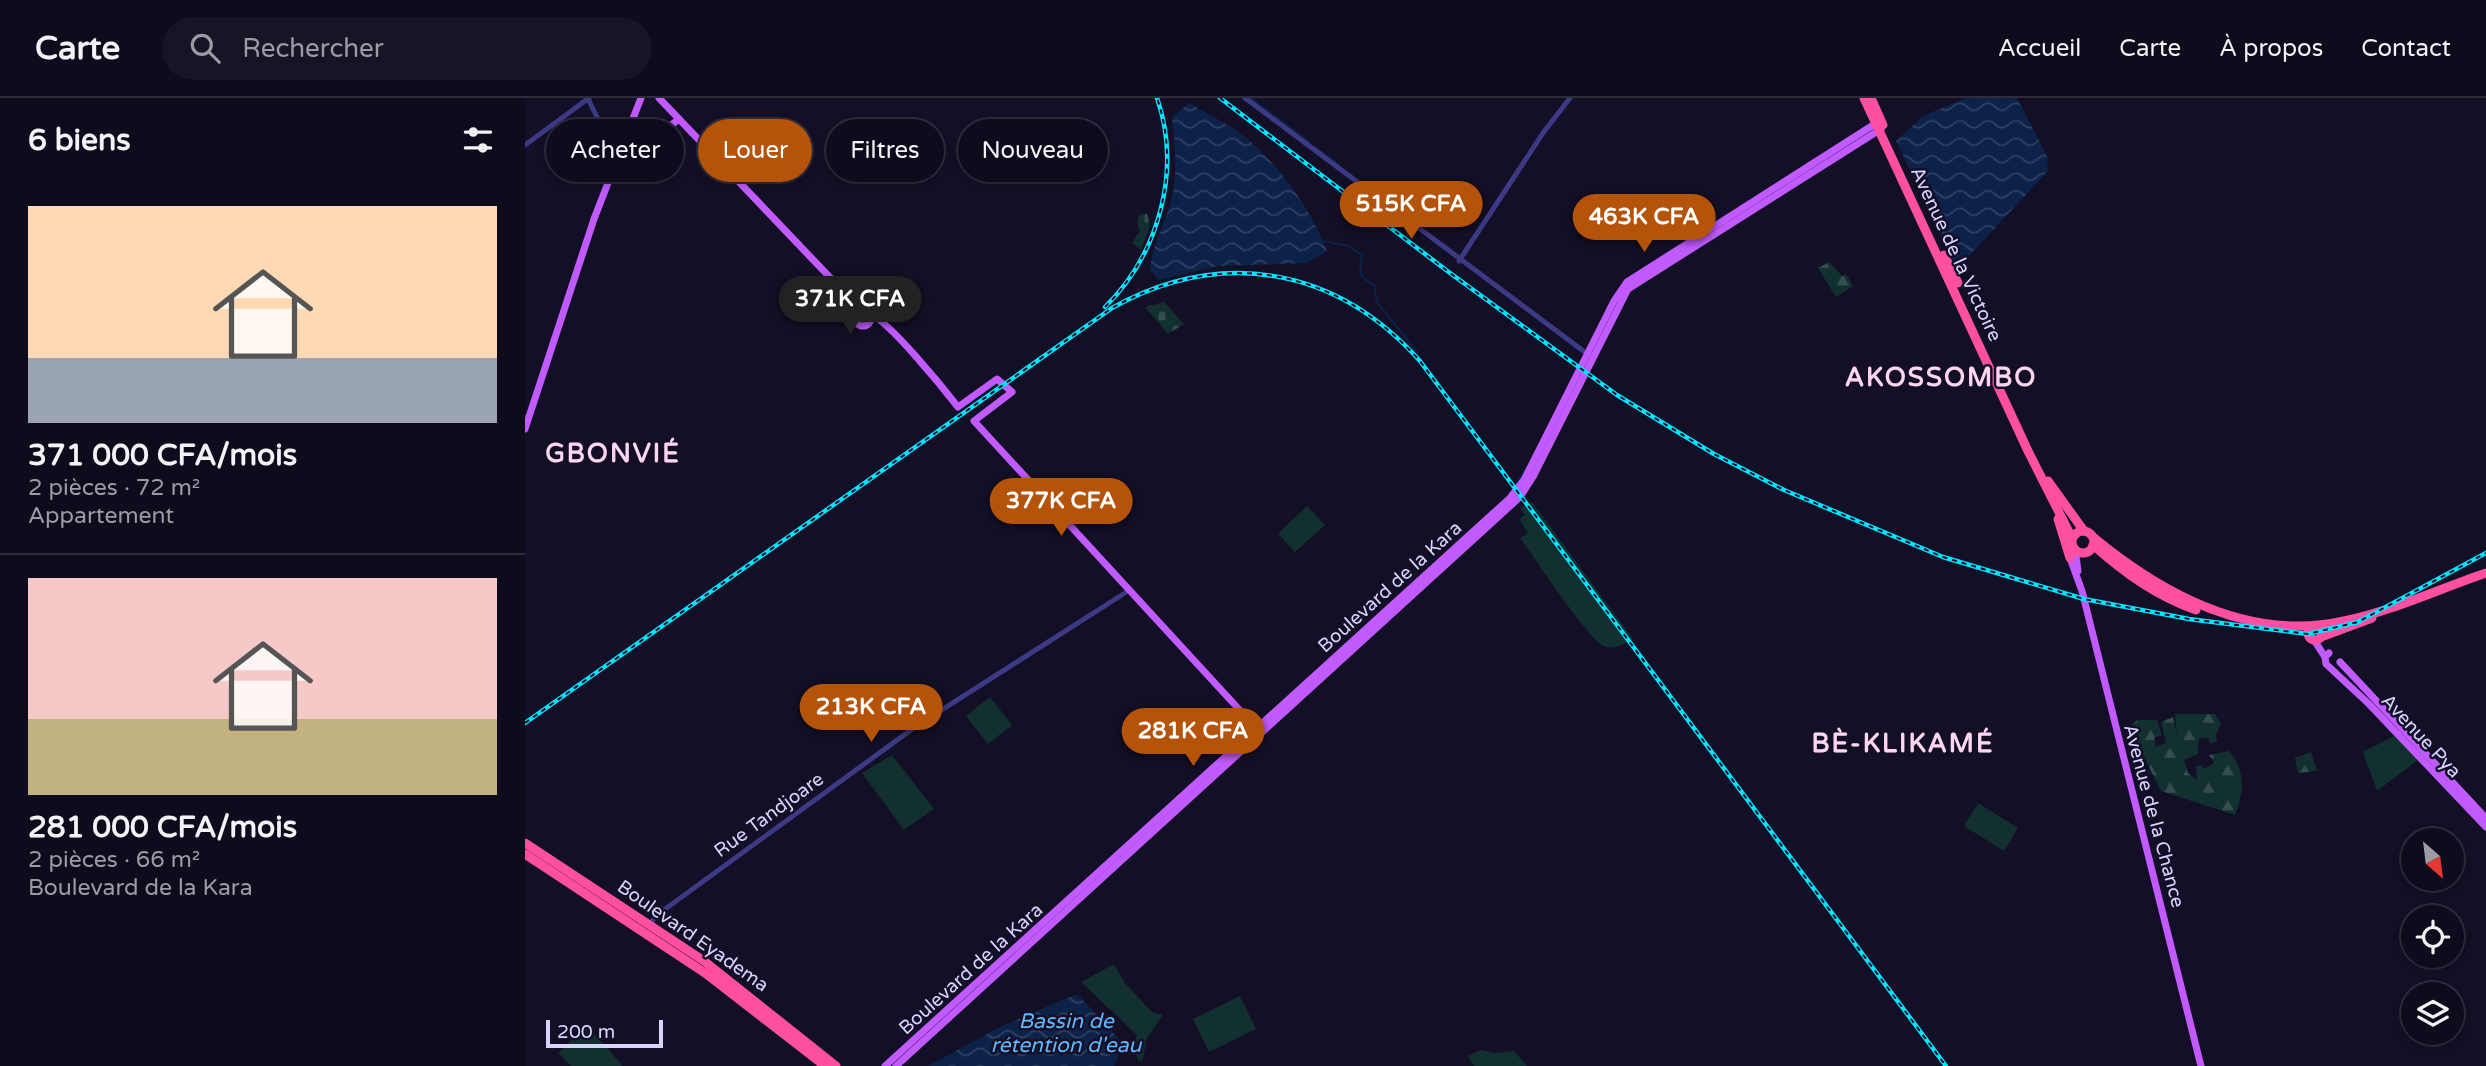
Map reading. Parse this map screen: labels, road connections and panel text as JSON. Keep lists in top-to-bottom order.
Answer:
{
  "streets": {
    "highway": ["Avenue de la Victoire", "Boulevard Eyadema"],
    "main road": ["Boulevard de la Kara", "Avenue Pya", "Avenue de la Chance"],
    "street": ["Rue Tandjoare"]
  },
  "crossings": [
    ["Avenue de la Victoire", "Boulevard de la Kara"],
    ["Avenue de la Victoire", "Avenue de la Chance"],
    ["Rue Tandjoare", "Boulevard Eyadema"]
  ],
  "districts": ["AKOSSOMBO", "GBONVIÉ", "BÈ-KLIKAMÉ"],
  "water": ["Bassin de rétention d'eau"],
  "scale_bar": "200 m",
  "north": "bottom right",
  "page": {
    "header": "Carte",
    "search": "Rechercher",
    "nav": [
      "Accueil",
      "Carte",
      "À propos",
      "Contact"
    ],
    "heading": "6 biens",
    "chip": [
      "Acheter",
      "Louer",
      "Filtres",
      "Nouveau"
    ],
    "price": [
      "515K CFA",
      "463K CFA",
      "371K CFA",
      "377K CFA",
      "213K CFA",
      "281K CFA"
    ],
    "list": [
      {
        "name": "371 000 CFA/mois",
        "note": "2 pièces · 72 m² · Appartement"
      },
      {
        "name": "281 000 CFA/mois",
        "note": "2 pièces · 66 m² · Boulevard de la Kara"
      }
    ],
    "scale": "200 m"
  }
}
